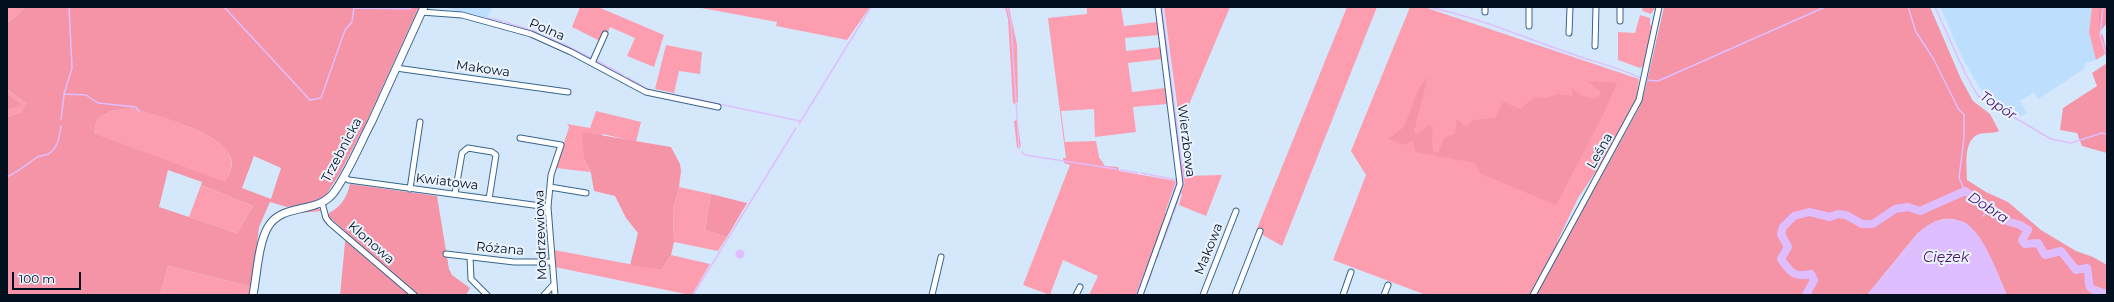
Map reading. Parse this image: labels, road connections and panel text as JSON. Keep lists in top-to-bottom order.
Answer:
{
  "streets": {
    "street": [
      "Polna",
      "Makowa",
      "Wierzbowa",
      "Trzebnicka",
      "Leśna",
      "Kwiatowa",
      "Modrzewiowa",
      "Klonowa",
      "Różana"
    ]
  },
  "crossings": [
    ["Polna", "Trzebnicka"],
    ["Makowa", "Trzebnicka"],
    ["Trzebnicka", "Kwiatowa"],
    ["Trzebnicka", "Klonowa"],
    ["Kwiatowa", "Modrzewiowa"],
    ["Modrzewiowa", "Różana"]
  ],
  "water": ["Topór", "Dobra", "Ciężek"],
  "scale_bar": "100 m"
}
